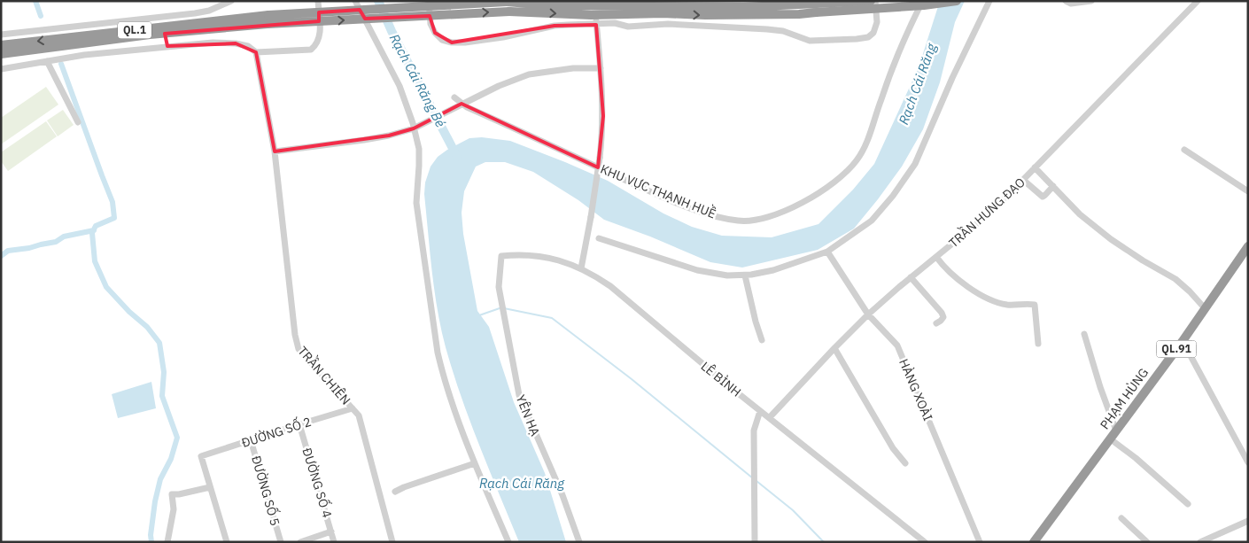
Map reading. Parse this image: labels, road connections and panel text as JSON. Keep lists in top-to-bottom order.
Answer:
{
  "streets": {
    "highway": ["QL.1", "QL.91", "PHẠM HÙNG"],
    "street": [
      "KHU VỰC THẠNH HUỀ",
      "TRẦN HƯNG ĐẠO",
      "TRẦN CHIÊN",
      "LÊ BÌNH",
      "HÀNG XOÀI",
      "YÊN HẠ",
      "ĐƯỜNG SỐ 2",
      "ĐƯỜNG SỐ 4",
      "ĐƯỜNG SỐ 5"
    ]
  },
  "crossings": [
    ["TRẦN HƯNG ĐẠO", "LÊ BÌNH"],
    ["TRẦN HƯNG ĐẠO", "HÀNG XOÀI"],
    ["TRẦN CHIÊN", "ĐƯỜNG SỐ 2"],
    ["LÊ BÌNH", "YÊN HẠ"],
    ["ĐƯỜNG SỐ 2", "ĐƯỜNG SỐ 4"],
    ["ĐƯỜNG SỐ 2", "ĐƯỜNG SỐ 5"]
  ],
  "water": ["Rạch Cái Răng Bé", "Rạch Cái Răng"]
}
